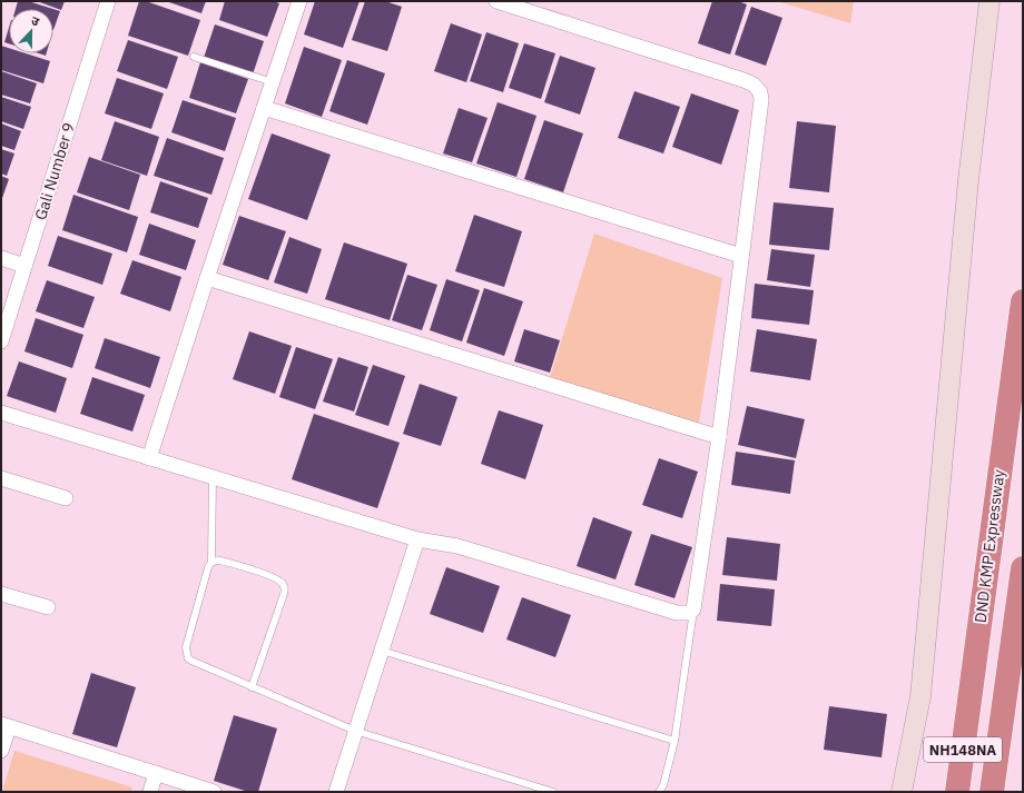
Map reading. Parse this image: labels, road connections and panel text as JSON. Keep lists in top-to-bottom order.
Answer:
{
  "streets": {
    "highway": ["DND KMP Expressway", "NH148NA"],
    "street": ["Gali Number 9"]
  },
  "north": "top"
}
